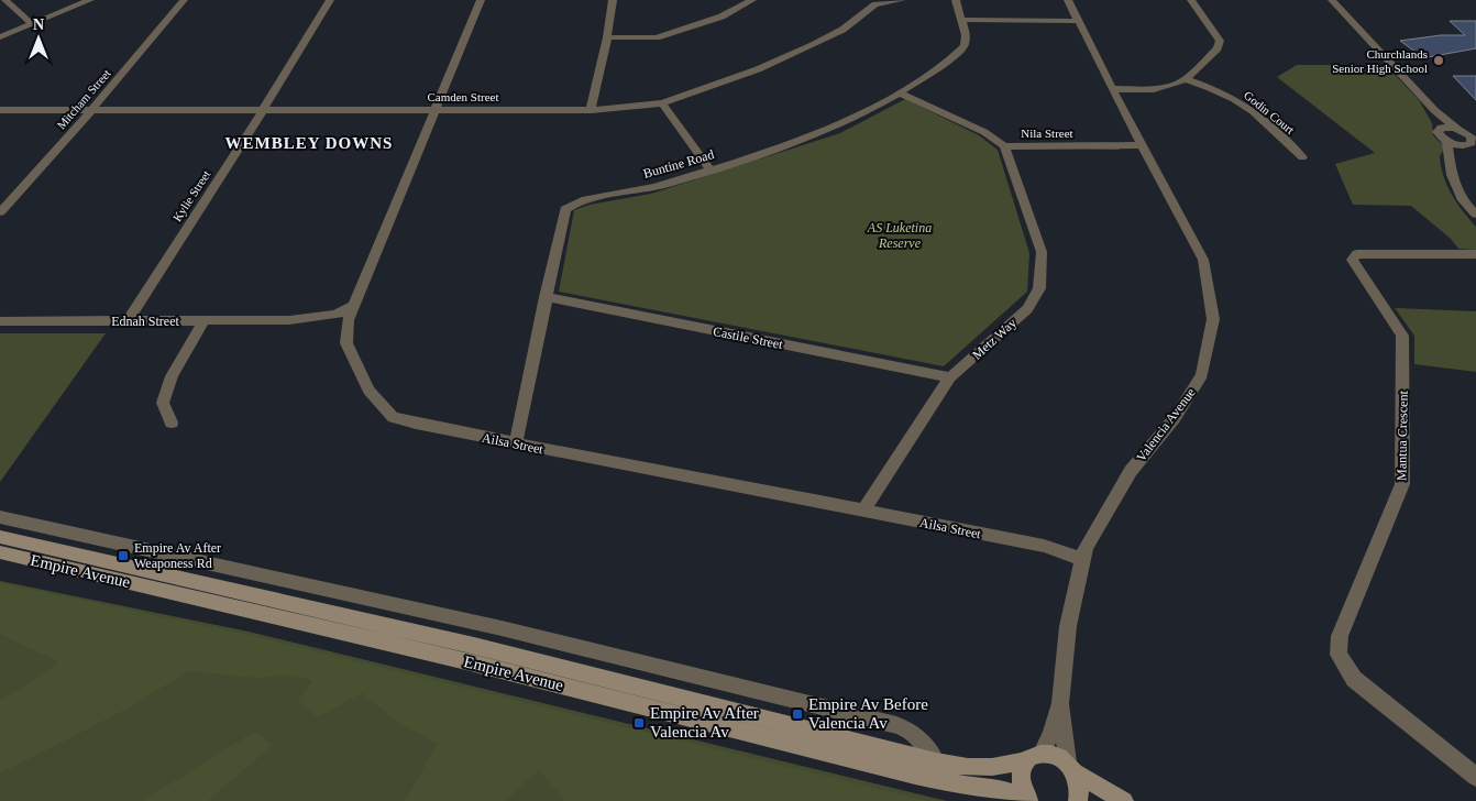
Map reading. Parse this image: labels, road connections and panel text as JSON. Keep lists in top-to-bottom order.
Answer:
{
  "streets": {
    "main road": ["Empire Avenue"],
    "street": [
      "Camden Street",
      "Mitcham Street",
      "Godin Court",
      "Nila Street",
      "Buntine Road",
      "Kylie Street",
      "Ednah Street",
      "Castile Street",
      "Metz Way",
      "Valencia Avenue",
      "Mantua Crescent",
      "Ailsa Street"
    ]
  },
  "crossings": [
    ["Camden Street", "Mitcham Street"],
    ["Camden Street", "Kylie Street"],
    ["Camden Street", "Ailsa Street"],
    ["Nila Street", "Buntine Road"],
    ["Nila Street", "Metz Way"],
    ["Nila Street", "Valencia Avenue"],
    ["Buntine Road", "Castile Street"],
    ["Buntine Road", "Ailsa Street"],
    ["Kylie Street", "Ednah Street"],
    ["Ednah Street", "Ailsa Street"],
    ["Castile Street", "Metz Way"],
    ["Metz Way", "Ailsa Street"],
    ["Valencia Avenue", "Ailsa Street"],
    ["Valencia Avenue", "Empire Avenue"]
  ],
  "districts": ["WEMBLEY DOWNS"],
  "parks": ["AS Luketina Reserve"],
  "places": {
    "other": ["Churchlands Senior High School"],
    "transit": ["Empire Av After Weaponess Rd", "Empire Av Before Valencia Av", "Empire Av After Valencia Av"]
  },
  "north": "top"
}
